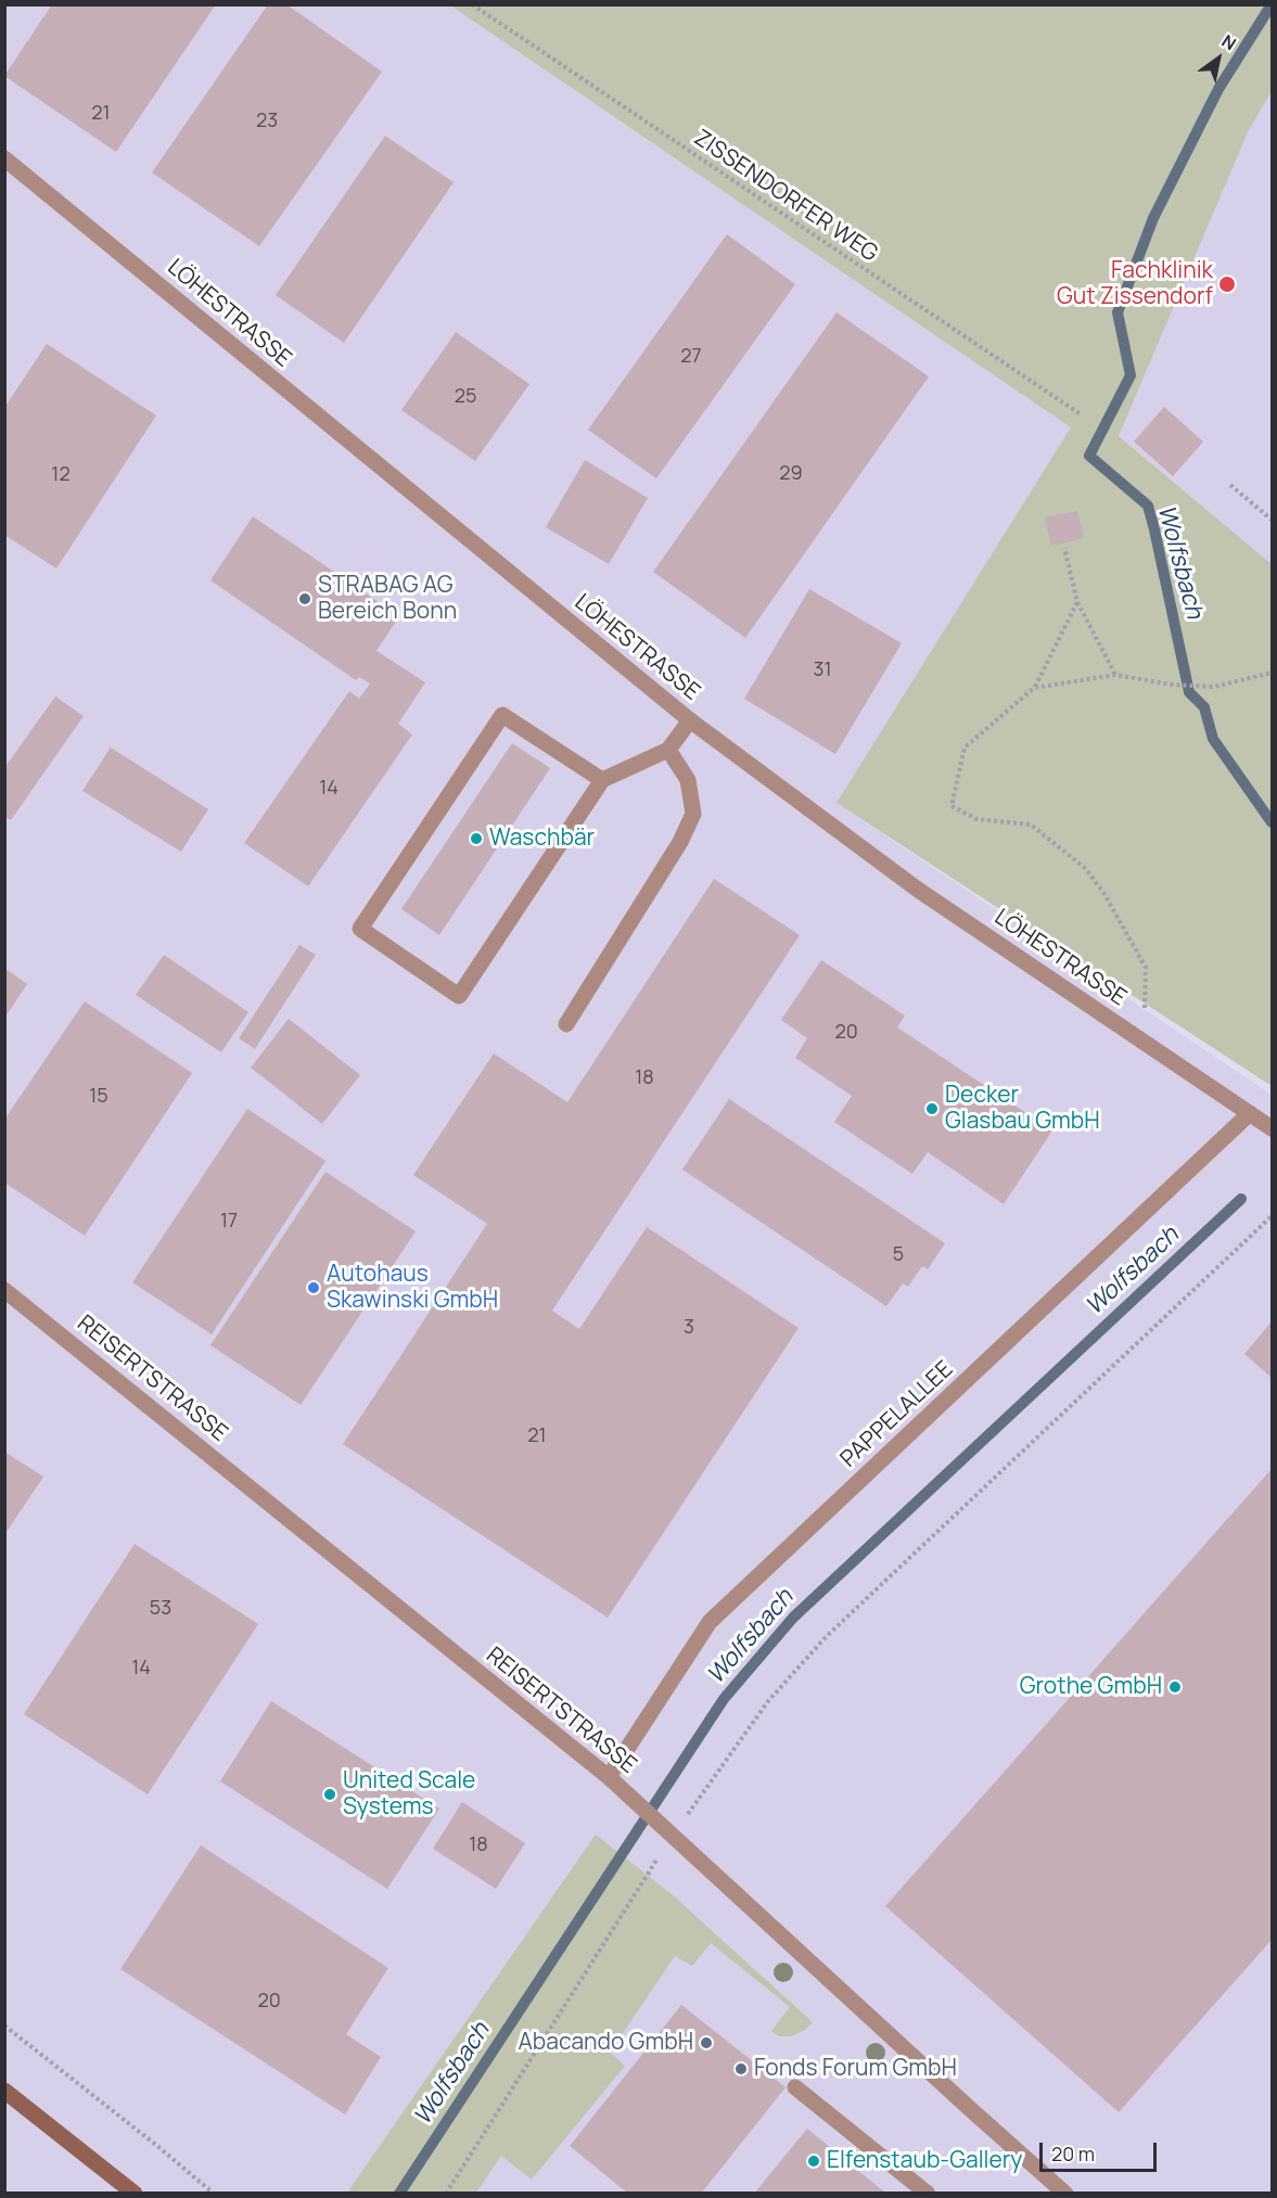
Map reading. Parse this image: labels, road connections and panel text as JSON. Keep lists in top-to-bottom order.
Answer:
{
  "streets": {
    "street": ["LÖHESTRASSE", "REISERTSTRASSE", "PAPPELALLEE"],
    "path": ["ZISSENDORFER WEG"]
  },
  "crossings": [
    ["LÖHESTRASSE", "PAPPELALLEE"],
    ["REISERTSTRASSE", "PAPPELALLEE"]
  ],
  "water": ["Wolfsbach"],
  "places": [
    "Fachklinik Gut Zissendorf",
    "STRABAG AG Bereich Bonn",
    "Waschbär",
    "Decker Glasbau GmbH",
    "Autohaus Skawinski GmbH",
    "Grothe GmbH",
    "United Scale Systems",
    "Abacando GmbH",
    "Fonds Forum GmbH",
    "Elfenstaub-Gallery"
  ],
  "house_numbers": [
    "21",
    "23",
    "27",
    "25",
    "29",
    "12",
    "31",
    "14",
    "20",
    "18",
    "15",
    "17",
    "5",
    "3",
    "21",
    "53",
    "14",
    "18",
    "20"
  ],
  "scale_bar": "20 m",
  "north": "top right"
}
